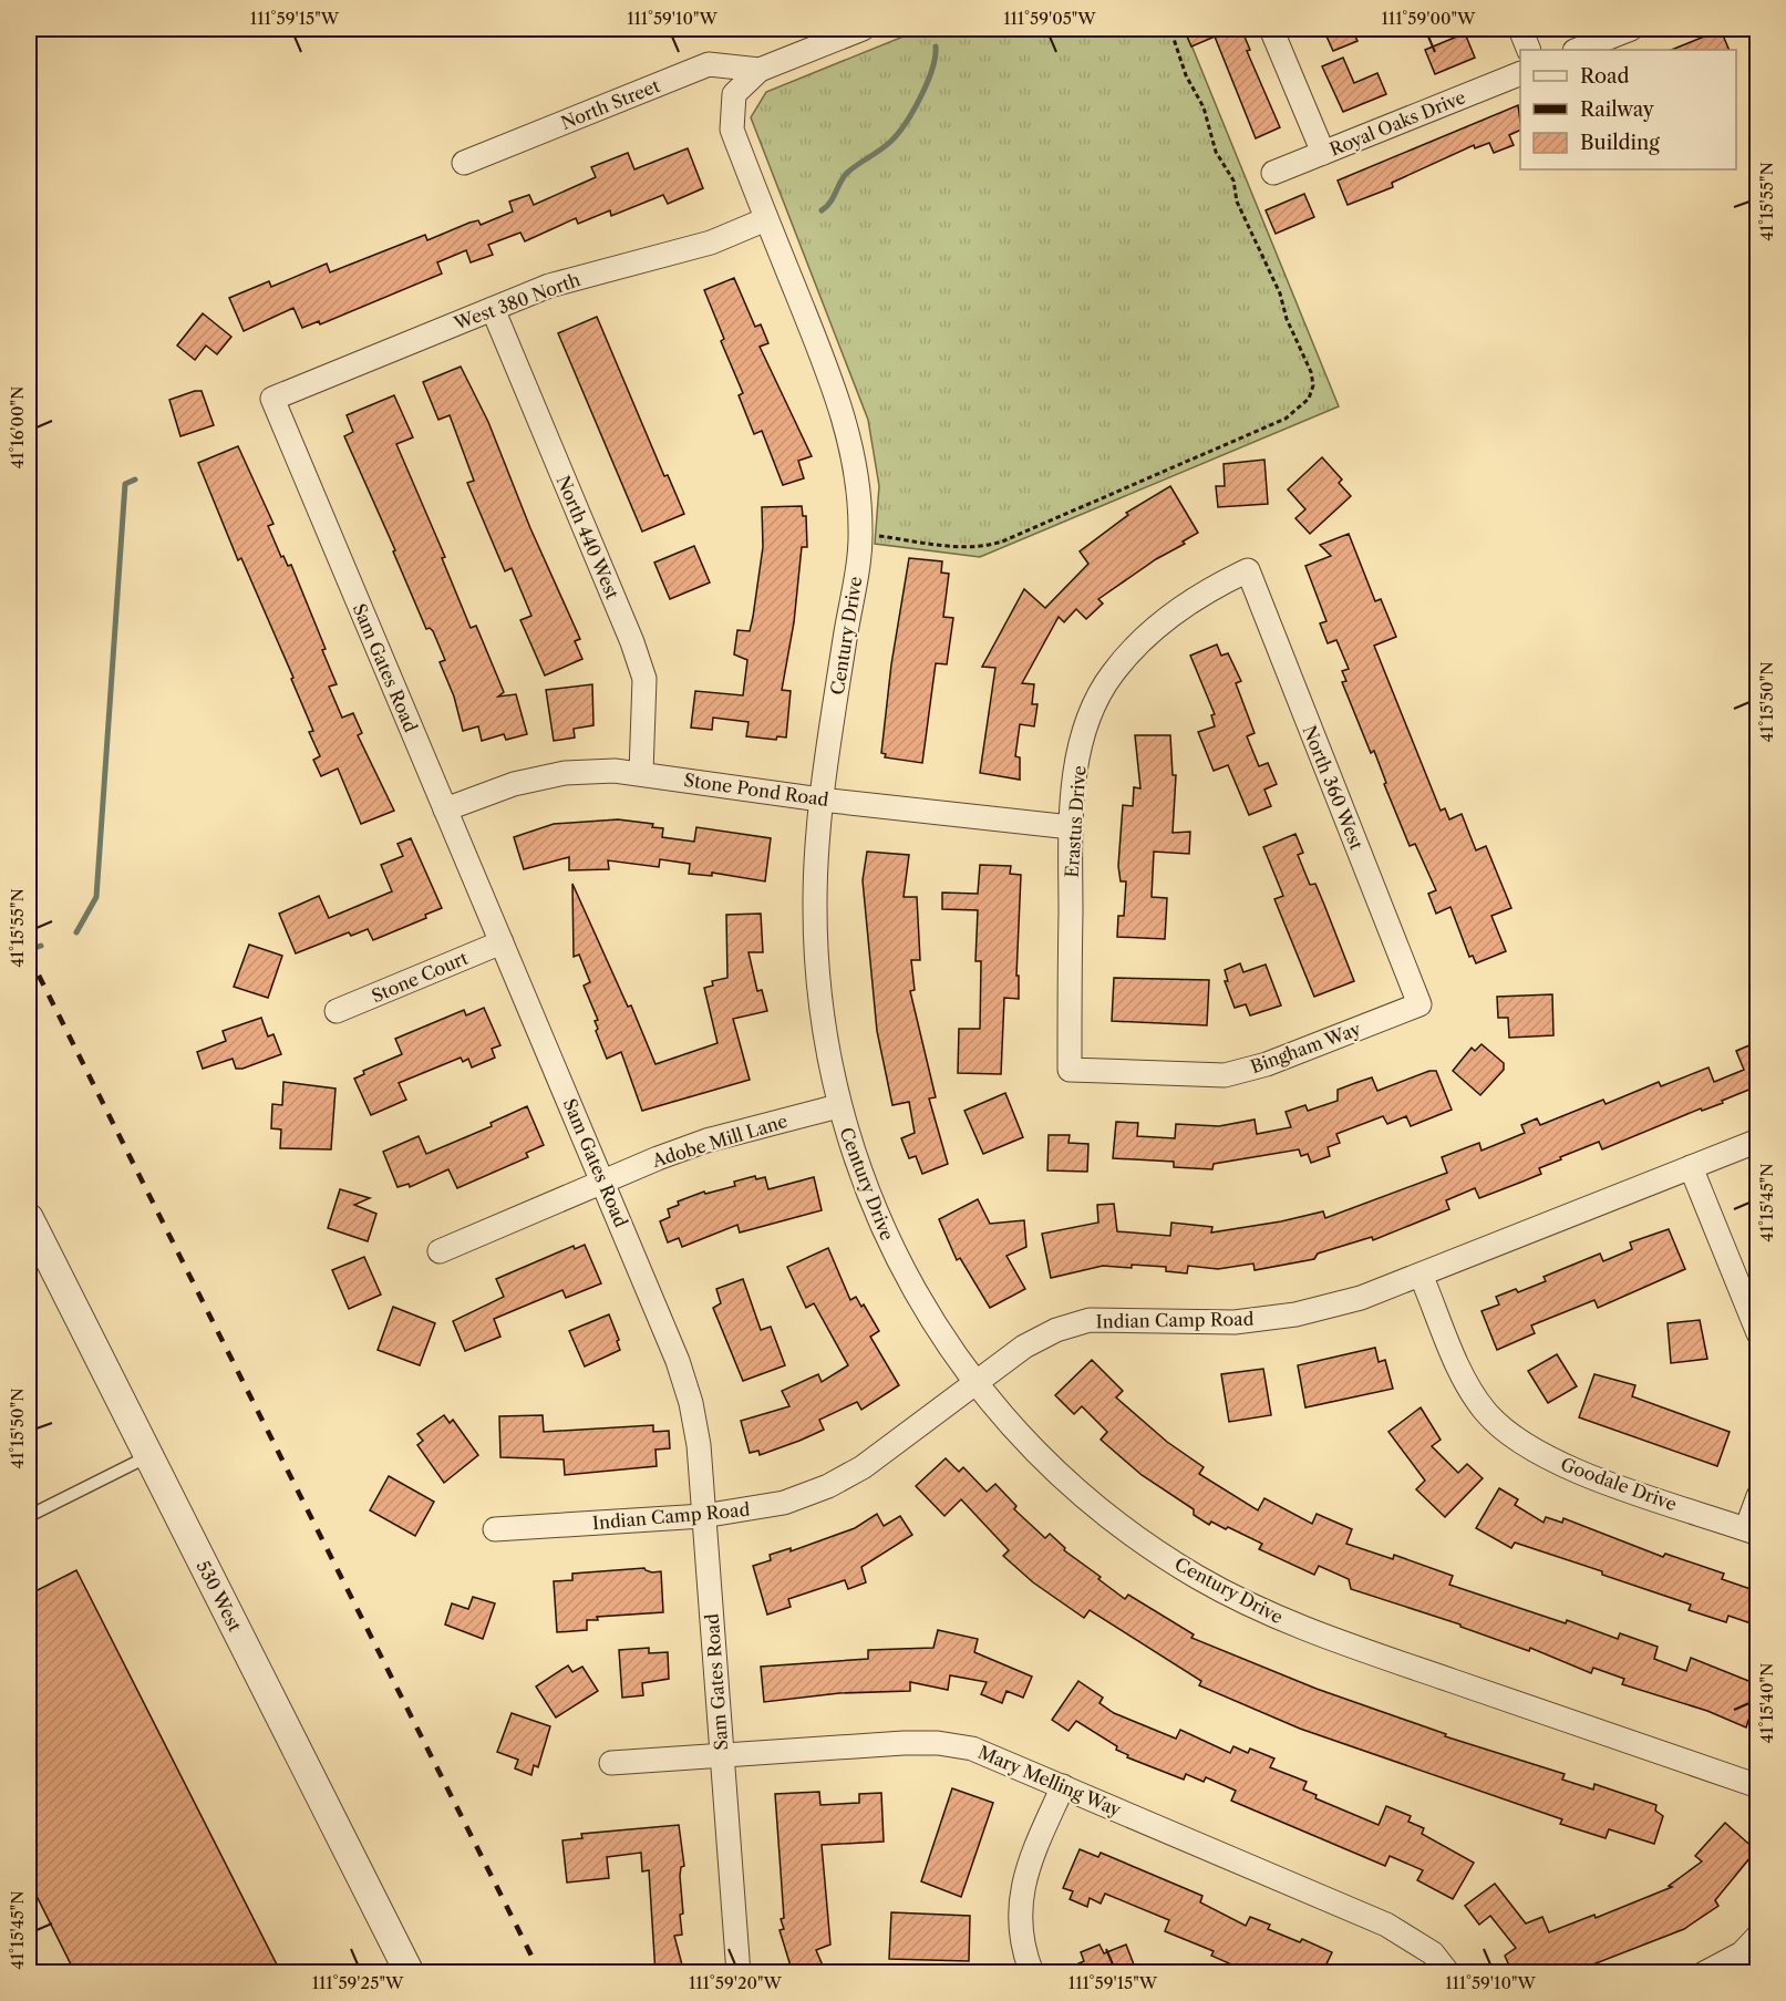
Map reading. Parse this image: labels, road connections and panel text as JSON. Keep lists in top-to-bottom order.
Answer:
{
  "streets": {
    "street": [
      "North Street",
      "Royal Oaks Drive",
      "West 380 North",
      "North 440 West",
      "Century Drive",
      "Sam Gates Road",
      "North 360 West",
      "Stone Pond Road",
      "Erastus Drive",
      "Stone Court",
      "Bingham Way",
      "Adobe Mill Lane",
      "Indian Camp Road",
      "Goodale Drive",
      "530 West",
      "Mary Melling Way"
    ]
  },
  "crossings": [
    ["North Street", "Century Drive"],
    ["West 380 North", "North 440 West"],
    ["West 380 North", "Century Drive"],
    ["West 380 North", "Sam Gates Road"],
    ["North 440 West", "Stone Pond Road"],
    ["Century Drive", "Stone Pond Road"],
    ["Century Drive", "Adobe Mill Lane"],
    ["Century Drive", "Indian Camp Road"],
    ["Sam Gates Road", "Stone Pond Road"],
    ["Sam Gates Road", "Stone Court"],
    ["Sam Gates Road", "Adobe Mill Lane"],
    ["Sam Gates Road", "Indian Camp Road"],
    ["Sam Gates Road", "Mary Melling Way"],
    ["North 360 West", "Erastus Drive"],
    ["North 360 West", "Bingham Way"],
    ["Stone Pond Road", "Erastus Drive"],
    ["Erastus Drive", "Bingham Way"],
    ["Indian Camp Road", "Goodale Drive"]
  ],
  "legend": ["Road", "Railway", "Building"],
  "coordinates": [
    "111°59'15\"W",
    "111°59'10\"W",
    "111°59'05\"W",
    "111°59'00\"W",
    "41°15'55\"N",
    "41°16'00\"N",
    "41°15'50\"N",
    "41°15'45\"N",
    "41°15'40\"N",
    "111°59'25\"W",
    "111°59'20\"W"
  ]
}
